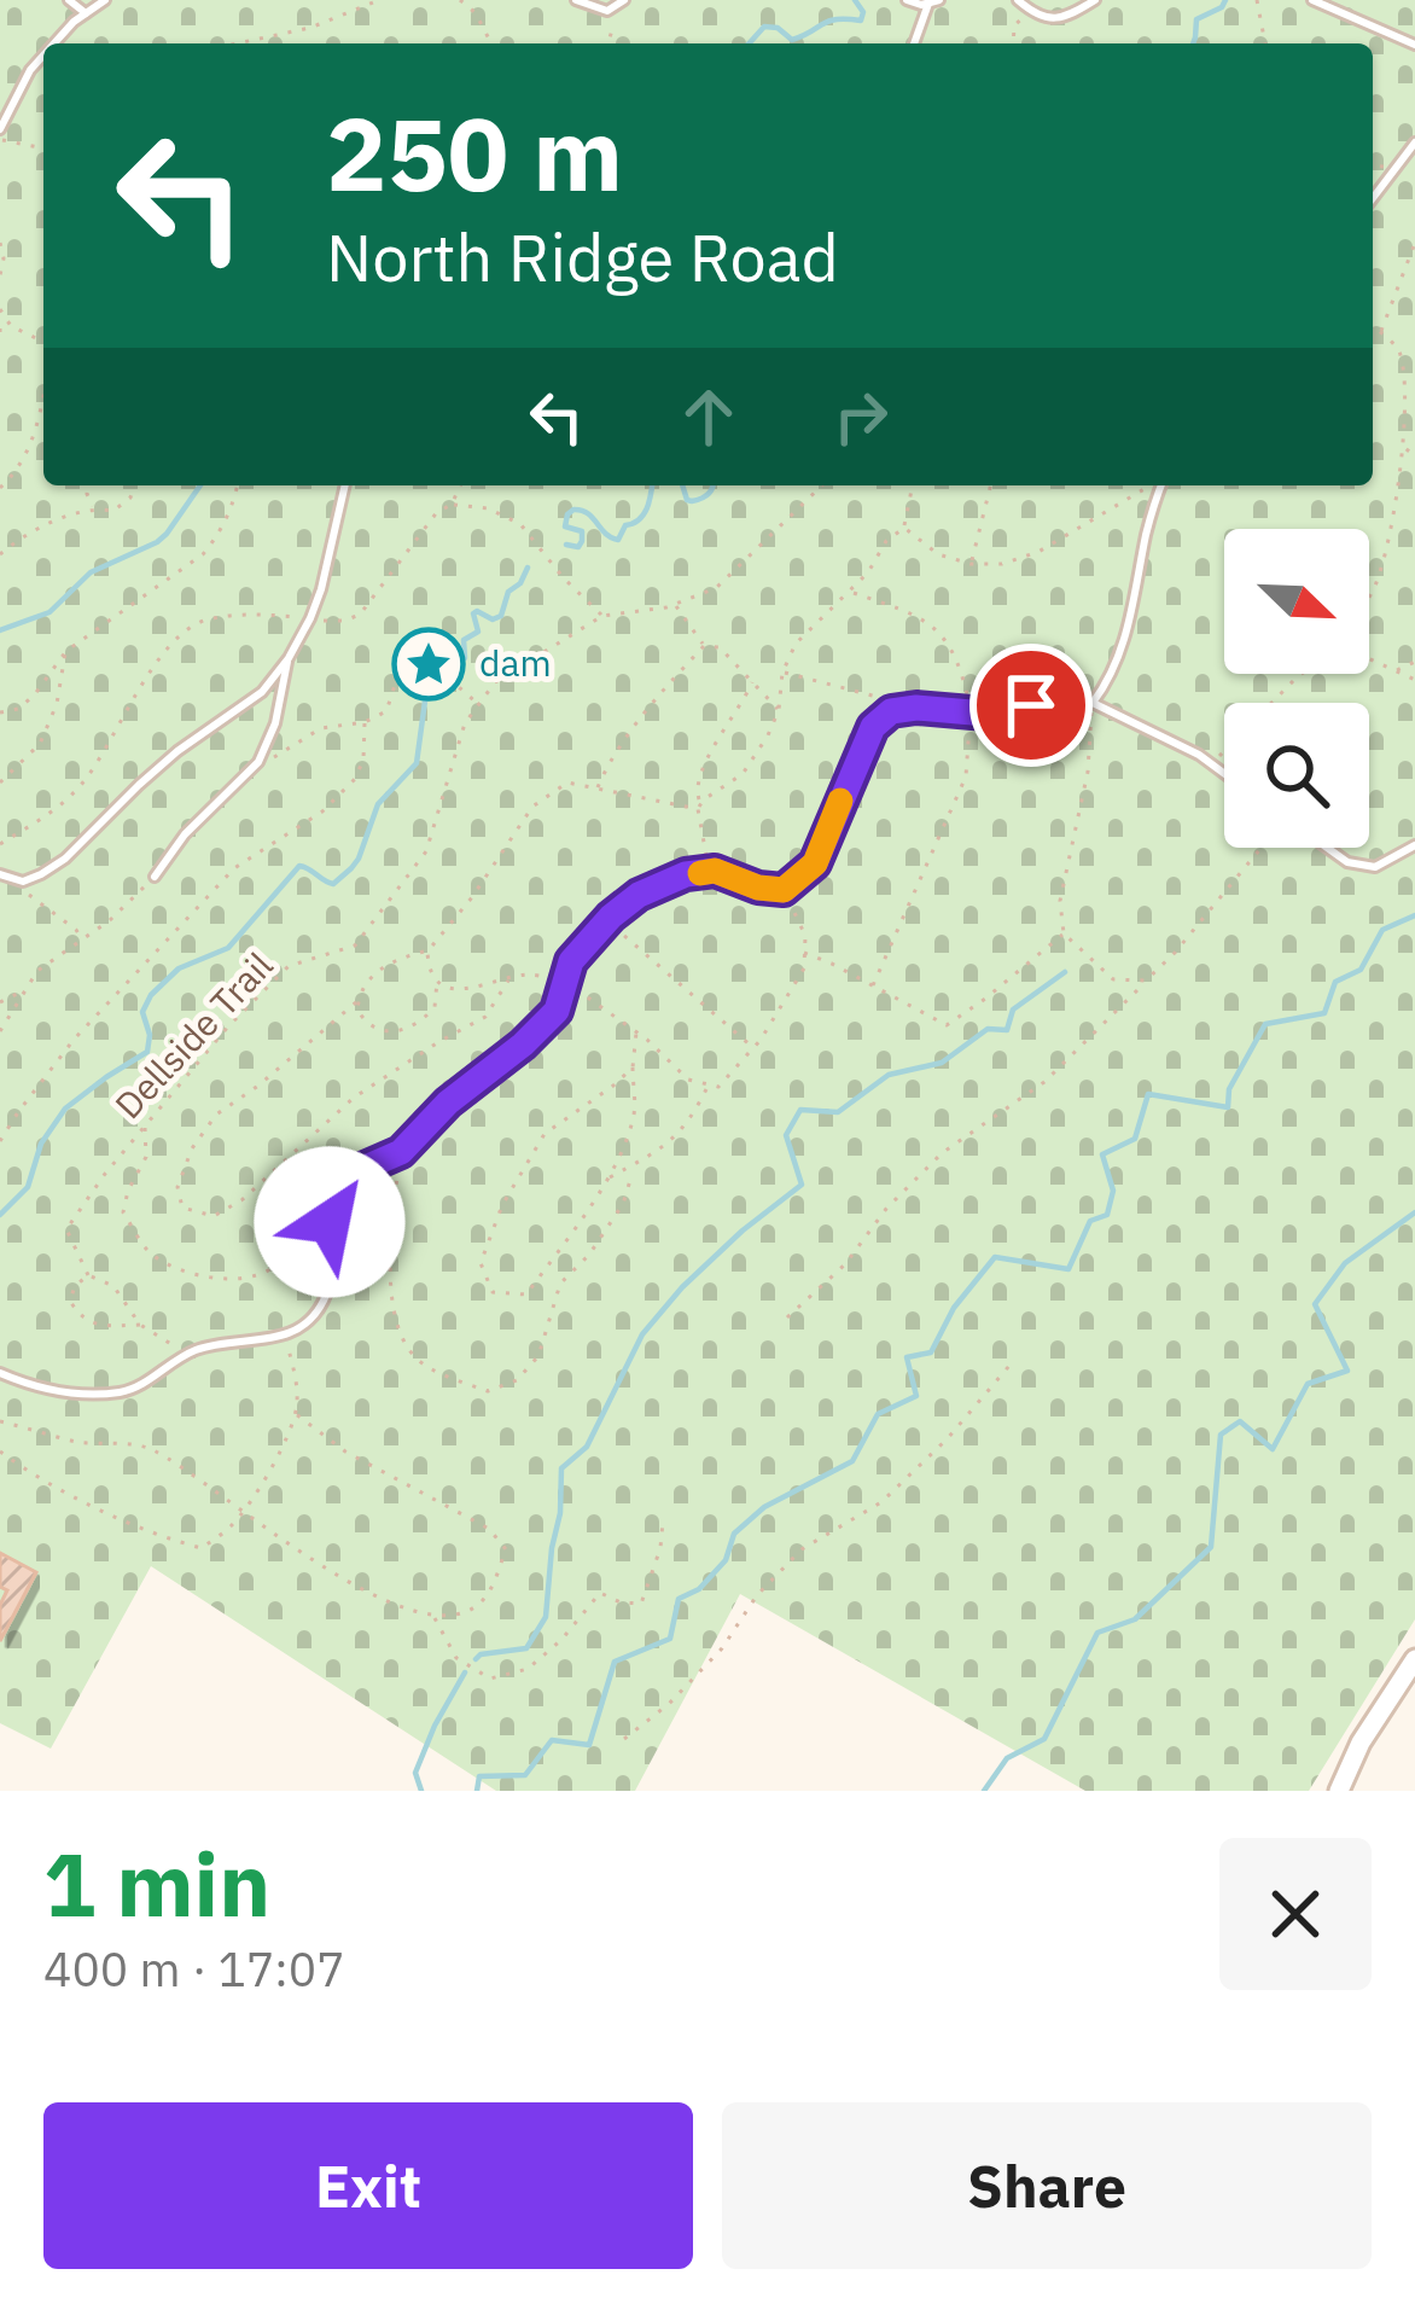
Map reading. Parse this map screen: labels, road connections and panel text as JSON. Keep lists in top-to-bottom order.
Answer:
{
  "streets": {
    "path": ["Dellside Trail"]
  },
  "places": {
    "place": ["dam"]
  },
  "north": "bottom right",
  "page": {
    "turn": ["250 m", "North Ridge Road"],
    "heading": ["1 min", "400 m · 17:07"],
    "buttons": ["Exit", "Share"]
  }
}
